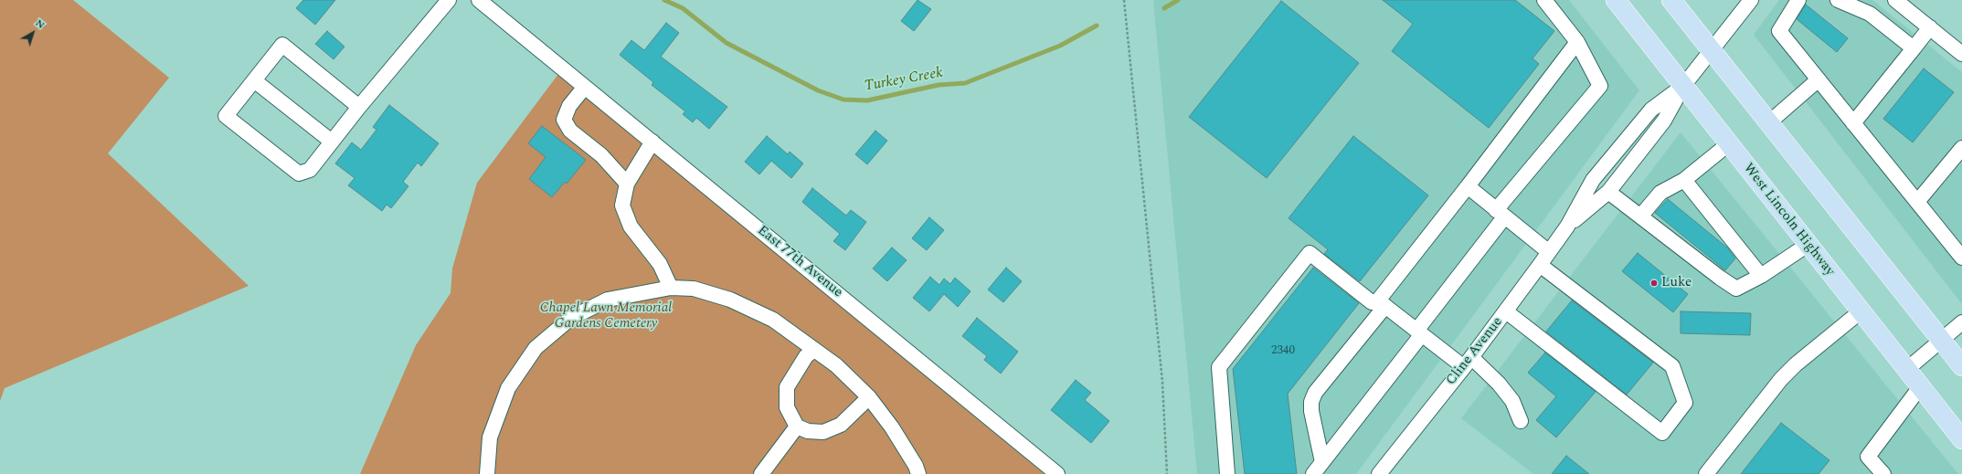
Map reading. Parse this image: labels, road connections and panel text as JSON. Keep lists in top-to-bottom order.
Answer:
{
  "streets": {
    "main road": ["West Lincoln Highway"],
    "street": ["East 77th Avenue", "Cline Avenue"]
  },
  "crossings": [
    ["West Lincoln Highway", "Cline Avenue"]
  ],
  "water": ["Turkey Creek"],
  "parks": ["Chapel Lawn Memorial Gardens Cemetery"],
  "places": ["Luke"],
  "house_numbers": ["2340"],
  "north": "top right"
}
